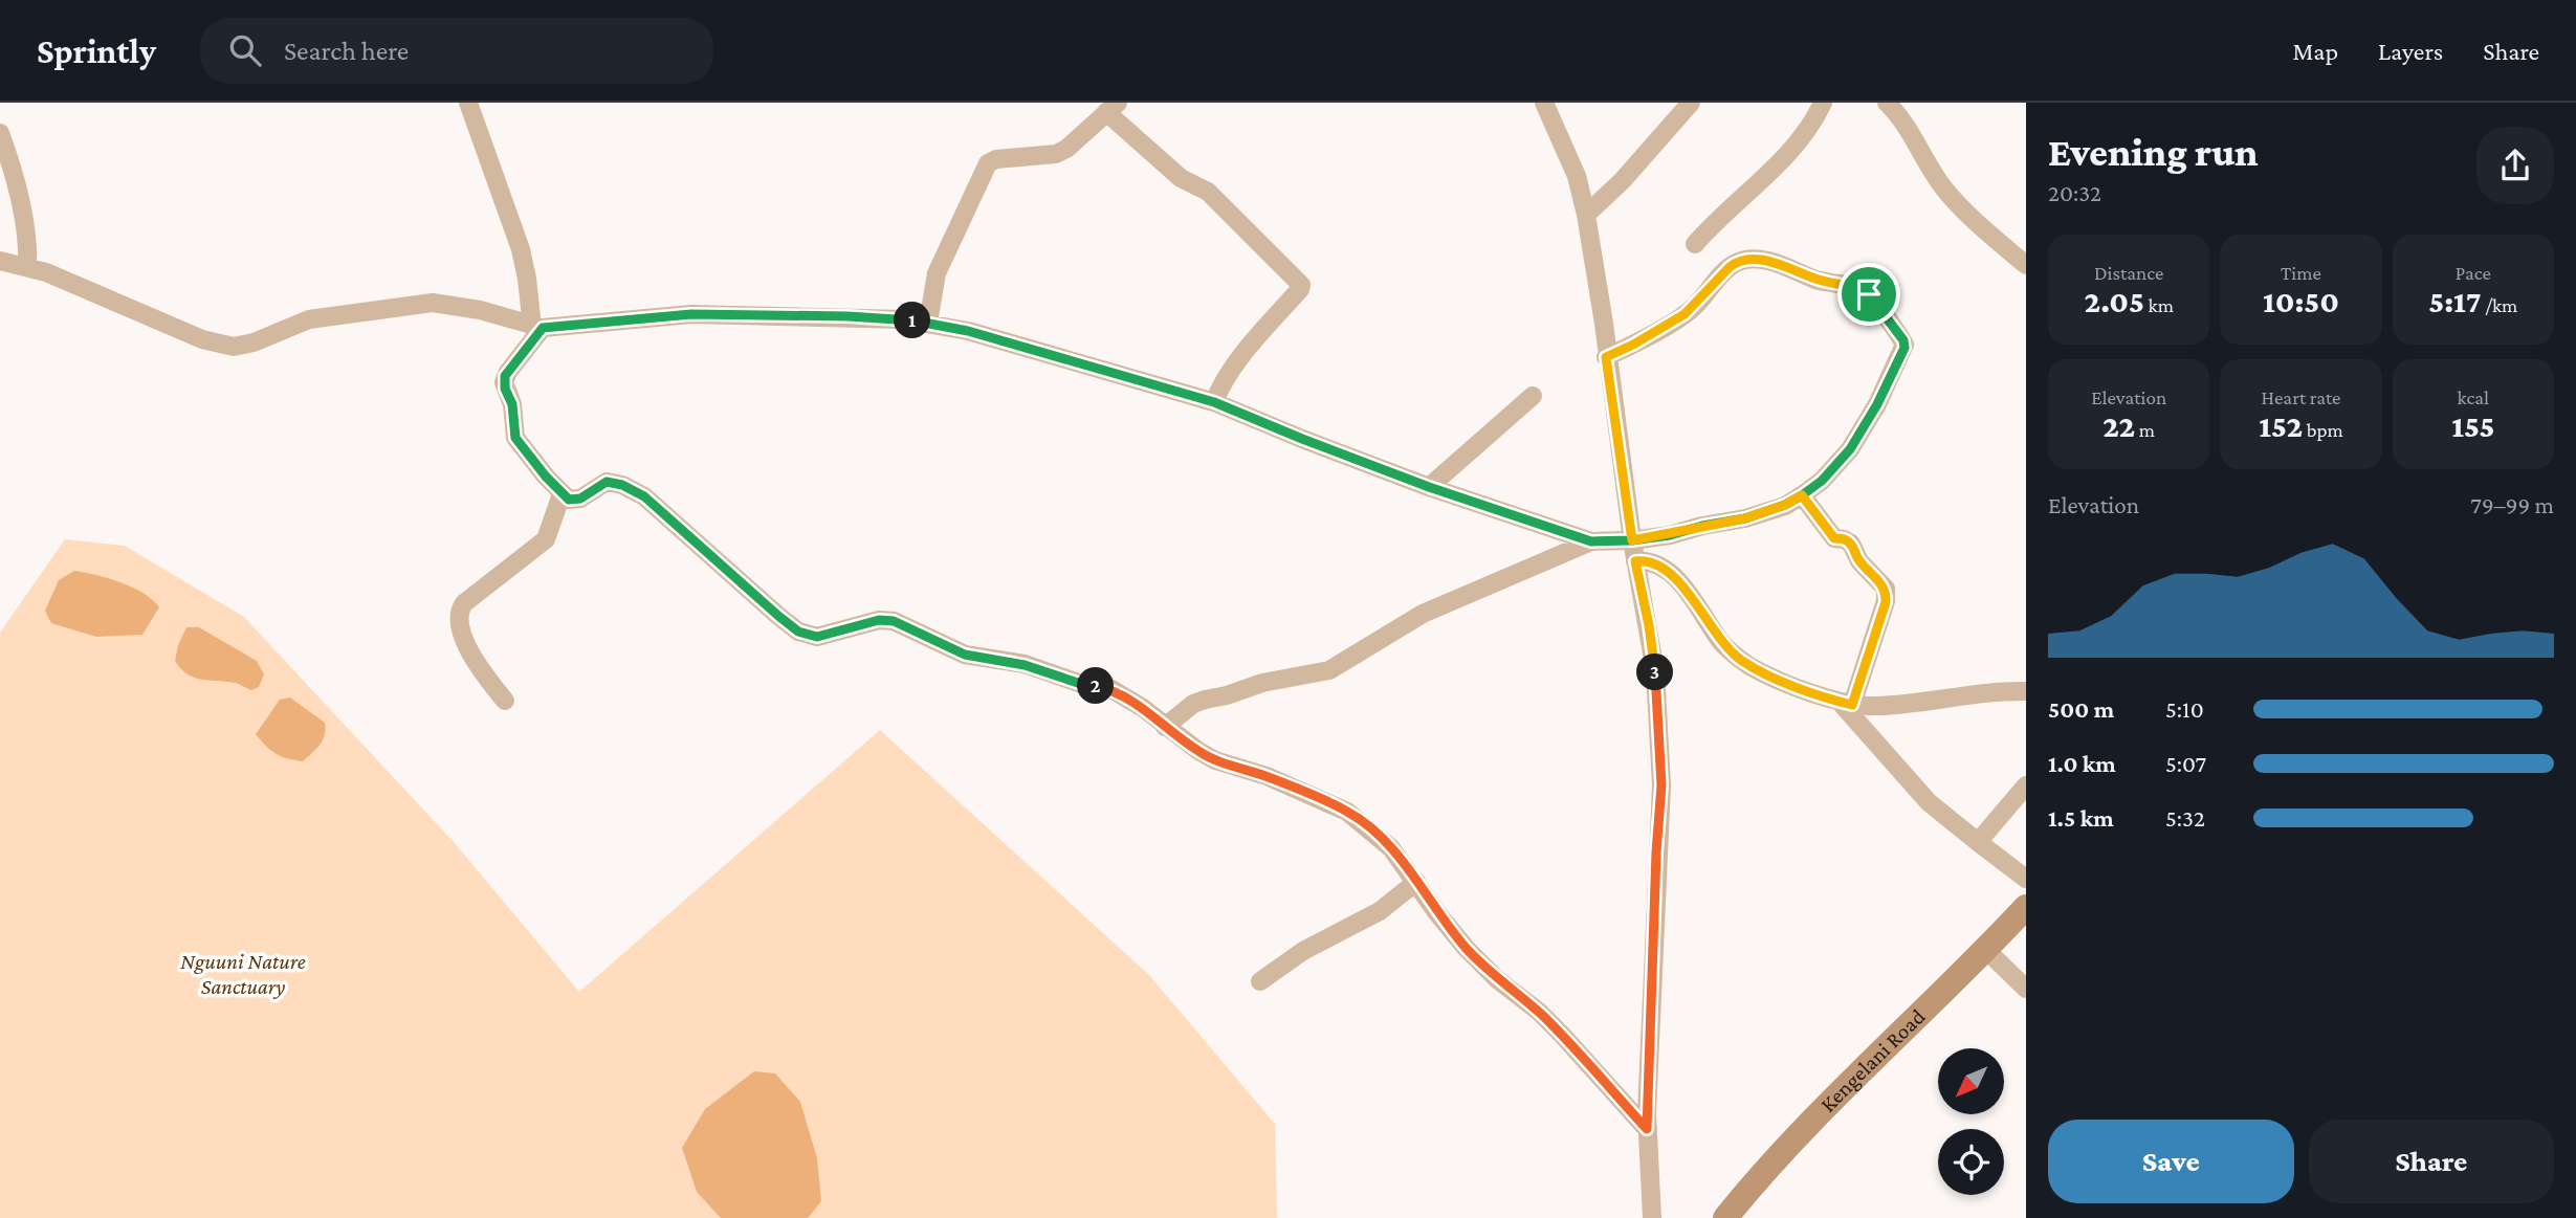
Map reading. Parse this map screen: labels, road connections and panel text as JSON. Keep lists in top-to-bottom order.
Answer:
{
  "streets": {
    "main road": ["Kengelani Road"]
  },
  "parks": ["Nguuni Nature Sanctuary"],
  "north": "bottom left",
  "page": {
    "header": "Sprintly",
    "search": "Search here",
    "nav": ["Map", "Layers", "Share"],
    "heading": ["Evening run", "20:32"],
    "stats": [
      ["Distance", "2.05 km"],
      ["Time", "10:50"],
      ["Pace", "5:17 /km"],
      ["Elevation", "22 m"],
      ["Heart rate", "152 bpm"],
      ["kcal", "155"]
    ],
    "pins": ["1", "3", "2"],
    "chart": ["Elevation", "79–99 m"],
    "list": [
      {
        "name": "500 m",
        "note": "5:10"
      },
      {
        "name": "1.0 km",
        "note": "5:07"
      },
      {
        "name": "1.5 km",
        "note": "5:32"
      }
    ],
    "buttons": ["Save", "Share"]
  }
}
